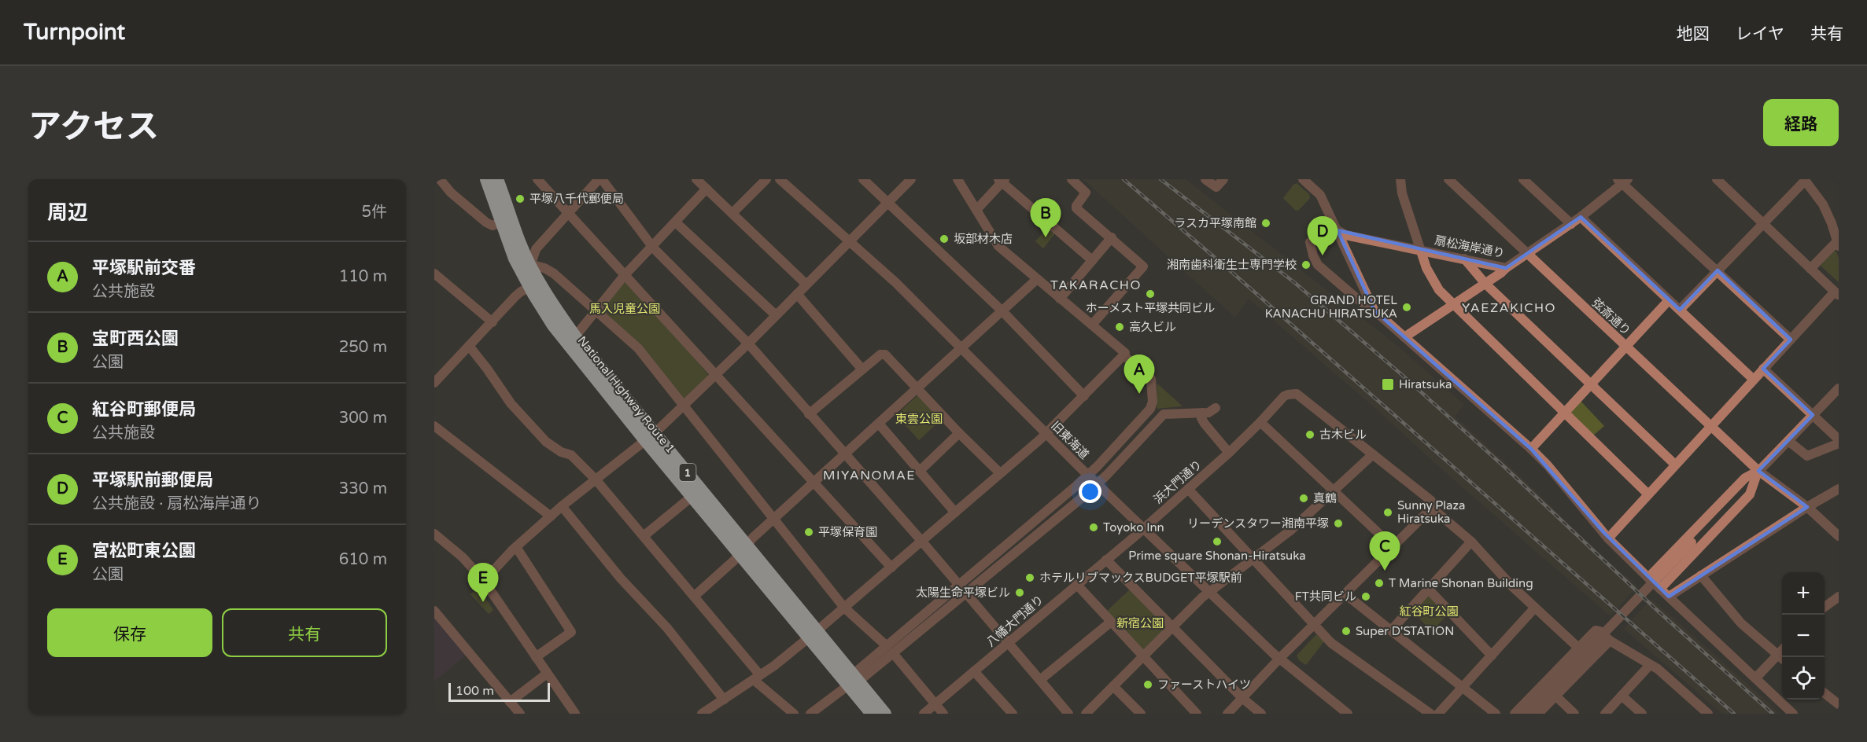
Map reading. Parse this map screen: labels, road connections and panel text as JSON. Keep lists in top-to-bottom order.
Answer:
{
  "streets": {
    "highway": ["National Highway Route 1", "1"],
    "street": [
      "扇松海岸通り",
      "弦斎通り",
      "旧東海道",
      "浜大門通り",
      "八幡大門通り"
    ]
  },
  "crossings": [
    ["扇松海岸通り", "弦斎通り"],
    ["旧東海道", "浜大門通り"],
    ["旧東海道", "八幡大門通り"],
    ["浜大門通り", "八幡大門通り"]
  ],
  "districts": ["TAKARACHO", "YAEZAKICHO", "MIYANOMAE"],
  "parks": [
    "馬入児童公園",
    "東雲公園",
    "紅谷町公園",
    "新宿公園"
  ],
  "places": {
    "other": [
      "平塚八千代郵便局",
      "ラスカ平塚南館",
      "坂部材木店",
      "湘南歯科衛生士専門学校",
      "ホーメスト平塚共同ビル",
      "GRAND HOTEL KANACHU HIRATSUKA",
      "高久ビル",
      "古木ビル",
      "真鶴",
      "Sunny Plaza Hiratsuka",
      "リーデンスタワー湘南平塚",
      "Toyoko Inn",
      "平塚保育園",
      "Prime square Shonan-Hiratsuka",
      "ホテルリブマックスBUDGET平塚駅前",
      "T Marine Shonan Building",
      "太陽生命平塚ビル",
      "FT共同ビル",
      "Super D'STATION",
      "ファーストハイツ"
    ],
    "transit": ["Hiratsuka"]
  },
  "scale_bar": "100 m",
  "page": {
    "header": "Turnpoint",
    "nav": ["地図", "レイヤ", "共有"],
    "title": "アクセス",
    "buttons": [
      "経路",
      ["保存", "共有"]
    ],
    "heading": ["周辺", "5件"],
    "pins": [
      "B",
      "D",
      "A",
      "C",
      "E"
    ],
    "list": [
      {
        "mark": "A",
        "name": "平塚駅前交番",
        "note": "公共施設",
        "value": "110 m"
      },
      {
        "mark": "B",
        "name": "宝町西公園",
        "note": "公園",
        "value": "250 m"
      },
      {
        "mark": "C",
        "name": "紅谷町郵便局",
        "note": "公共施設",
        "value": "300 m"
      },
      {
        "mark": "D",
        "name": "平塚駅前郵便局",
        "note": "公共施設 · 扇松海岸通り",
        "value": "330 m"
      },
      {
        "mark": "E",
        "name": "宮松町東公園",
        "note": "公園",
        "value": "610 m"
      }
    ],
    "map_buttons": ["+", "−"],
    "scale": "100 m"
  }
}
